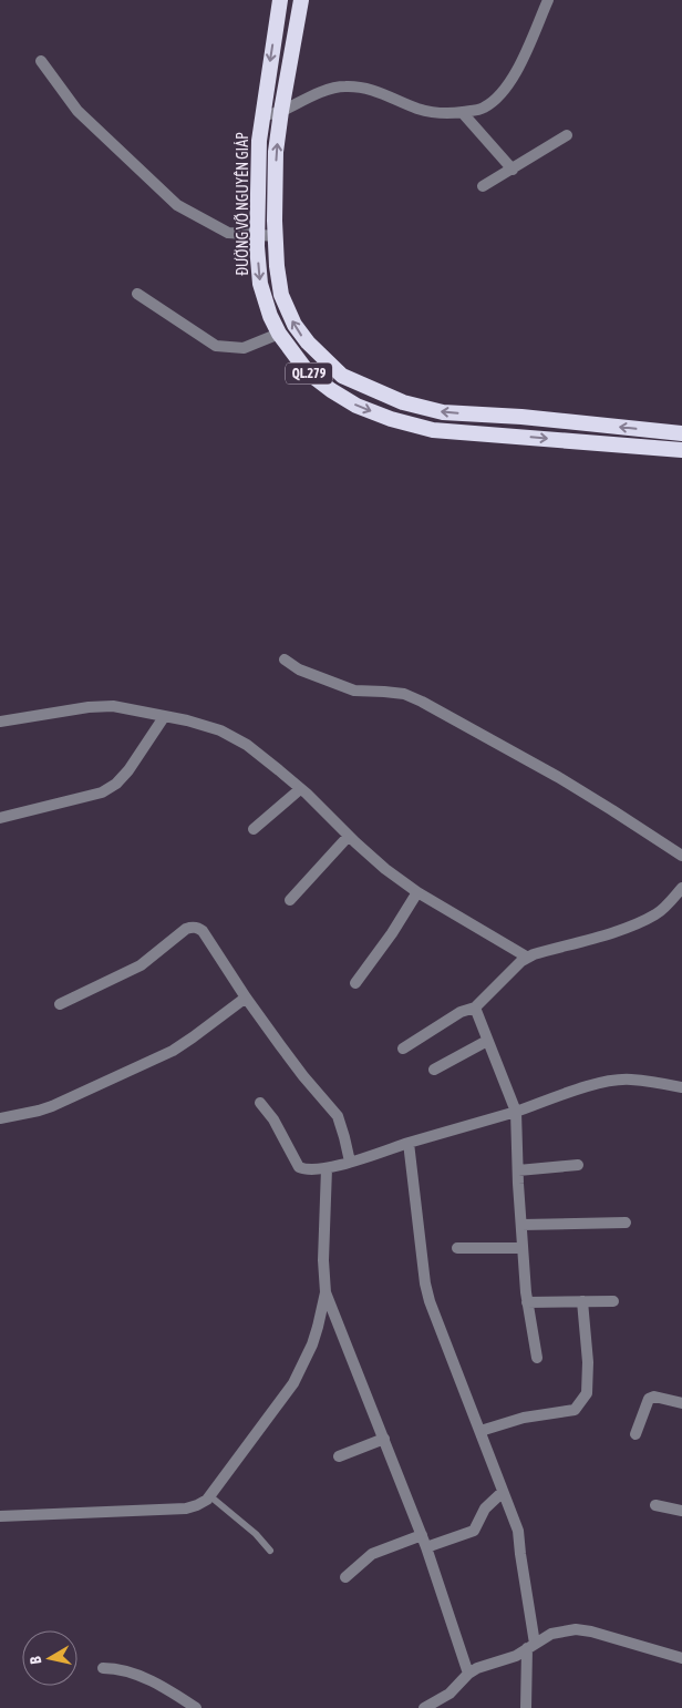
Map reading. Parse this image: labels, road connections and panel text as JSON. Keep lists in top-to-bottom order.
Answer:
{
  "streets": {
    "highway": ["ĐƯỜNG VÕ NGUYÊN GIÁP", "QL.279"]
  },
  "north": "left"
}
